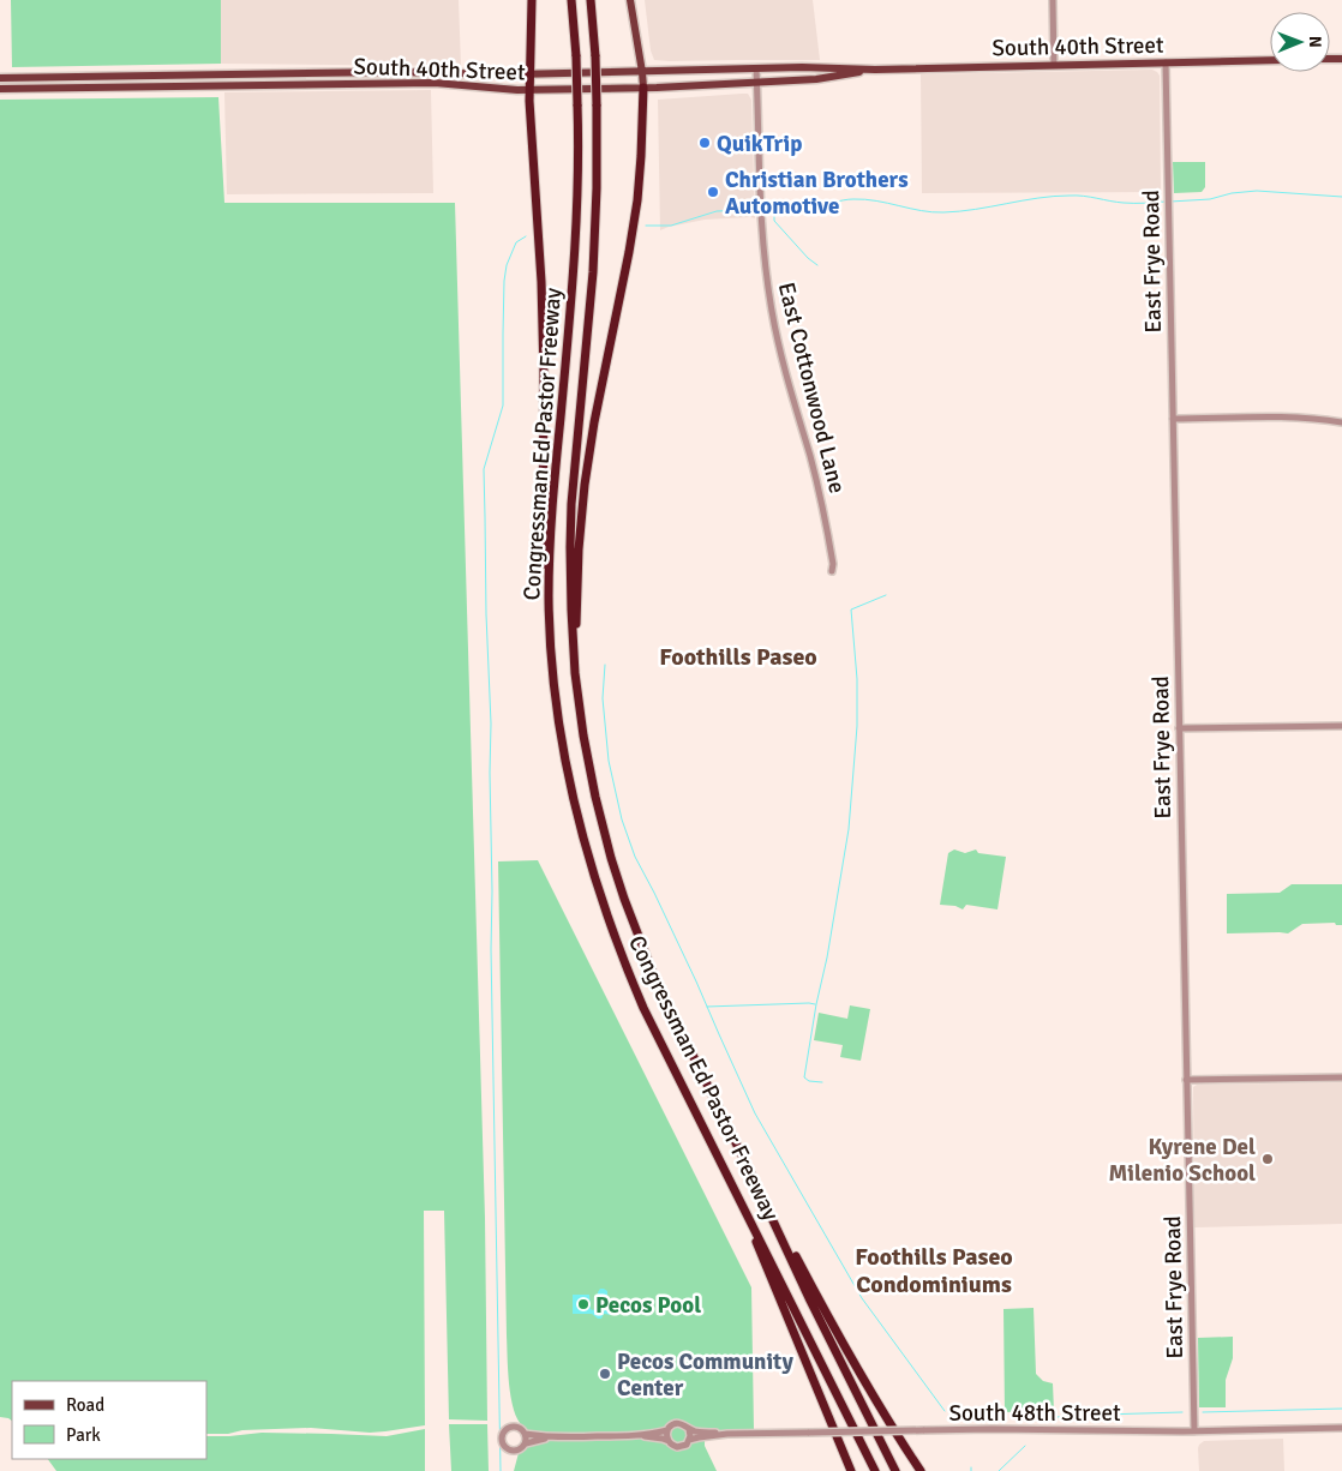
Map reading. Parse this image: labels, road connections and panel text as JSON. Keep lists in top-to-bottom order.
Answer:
{
  "streets": {
    "highway": ["Congressman Ed Pastor Freeway"],
    "main road": ["South 40th Street"],
    "street": ["East Frye Road", "East Cottonwood Lane", "South 48th Street"]
  },
  "crossings": [
    ["South 40th Street", "East Frye Road"],
    ["South 40th Street", "East Cottonwood Lane"],
    ["East Frye Road", "South 48th Street"]
  ],
  "districts": ["Foothills Paseo", "Foothills Paseo Condominiums"],
  "places": [
    "QuikTrip",
    "Christian Brothers Automotive",
    "Kyrene Del Milenio School",
    "Pecos Pool",
    "Pecos Community Center"
  ],
  "legend": ["Road", "Park"],
  "north": "right"
}
